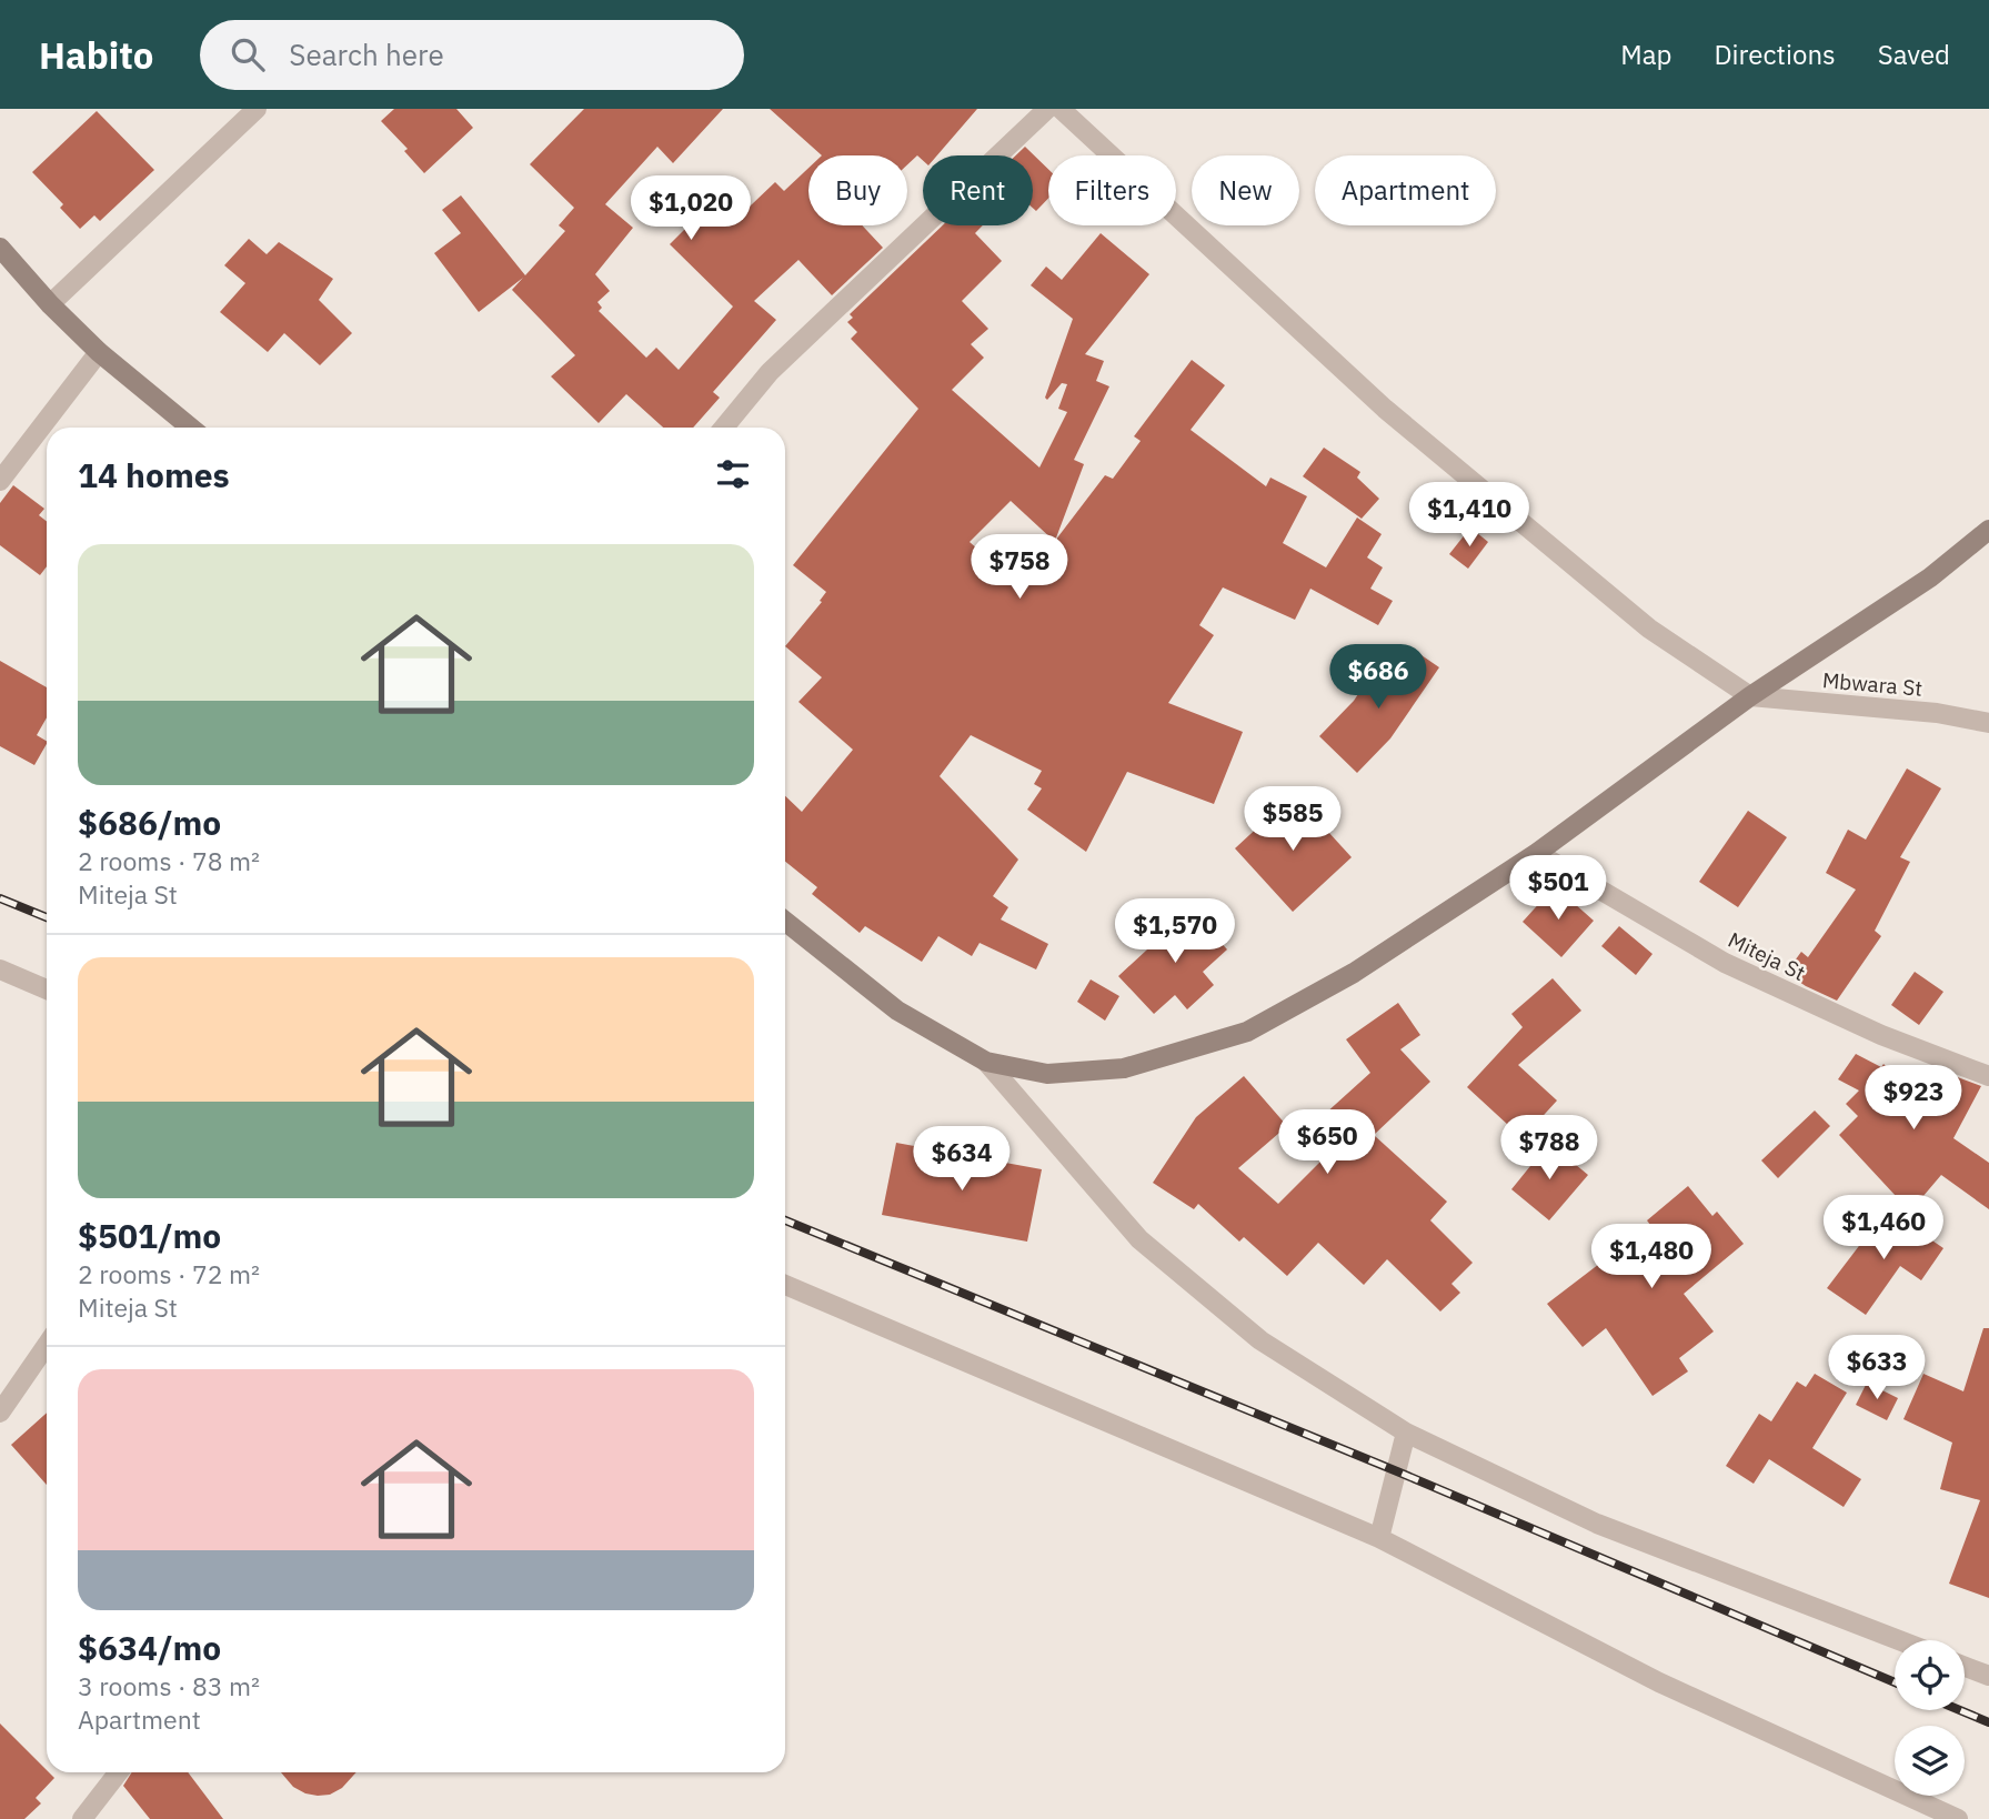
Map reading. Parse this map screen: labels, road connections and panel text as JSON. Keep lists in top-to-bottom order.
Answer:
{
  "streets": {
    "street": ["Mbwara St", "Miteja St"]
  },
  "page": {
    "header": "Habito",
    "search": "Search here",
    "nav": ["Map", "Directions", "Saved"],
    "chip": [
      "Buy",
      "Rent",
      "Filters",
      "New",
      "Apartment"
    ],
    "price": [
      "$1,020",
      "$1,410",
      "$758",
      "$686",
      "$585",
      "$501",
      "$1,570",
      "$923",
      "$650",
      "$788",
      "$634",
      "$1,460",
      "$1,480",
      "$633"
    ],
    "heading": "14 homes",
    "list": [
      {
        "name": "$686/mo",
        "note": "2 rooms · 78 m² · Miteja St"
      },
      {
        "name": "$501/mo",
        "note": "2 rooms · 72 m² · Miteja St"
      },
      {
        "name": "$634/mo",
        "note": "3 rooms · 83 m² · Apartment"
      }
    ]
  }
}
